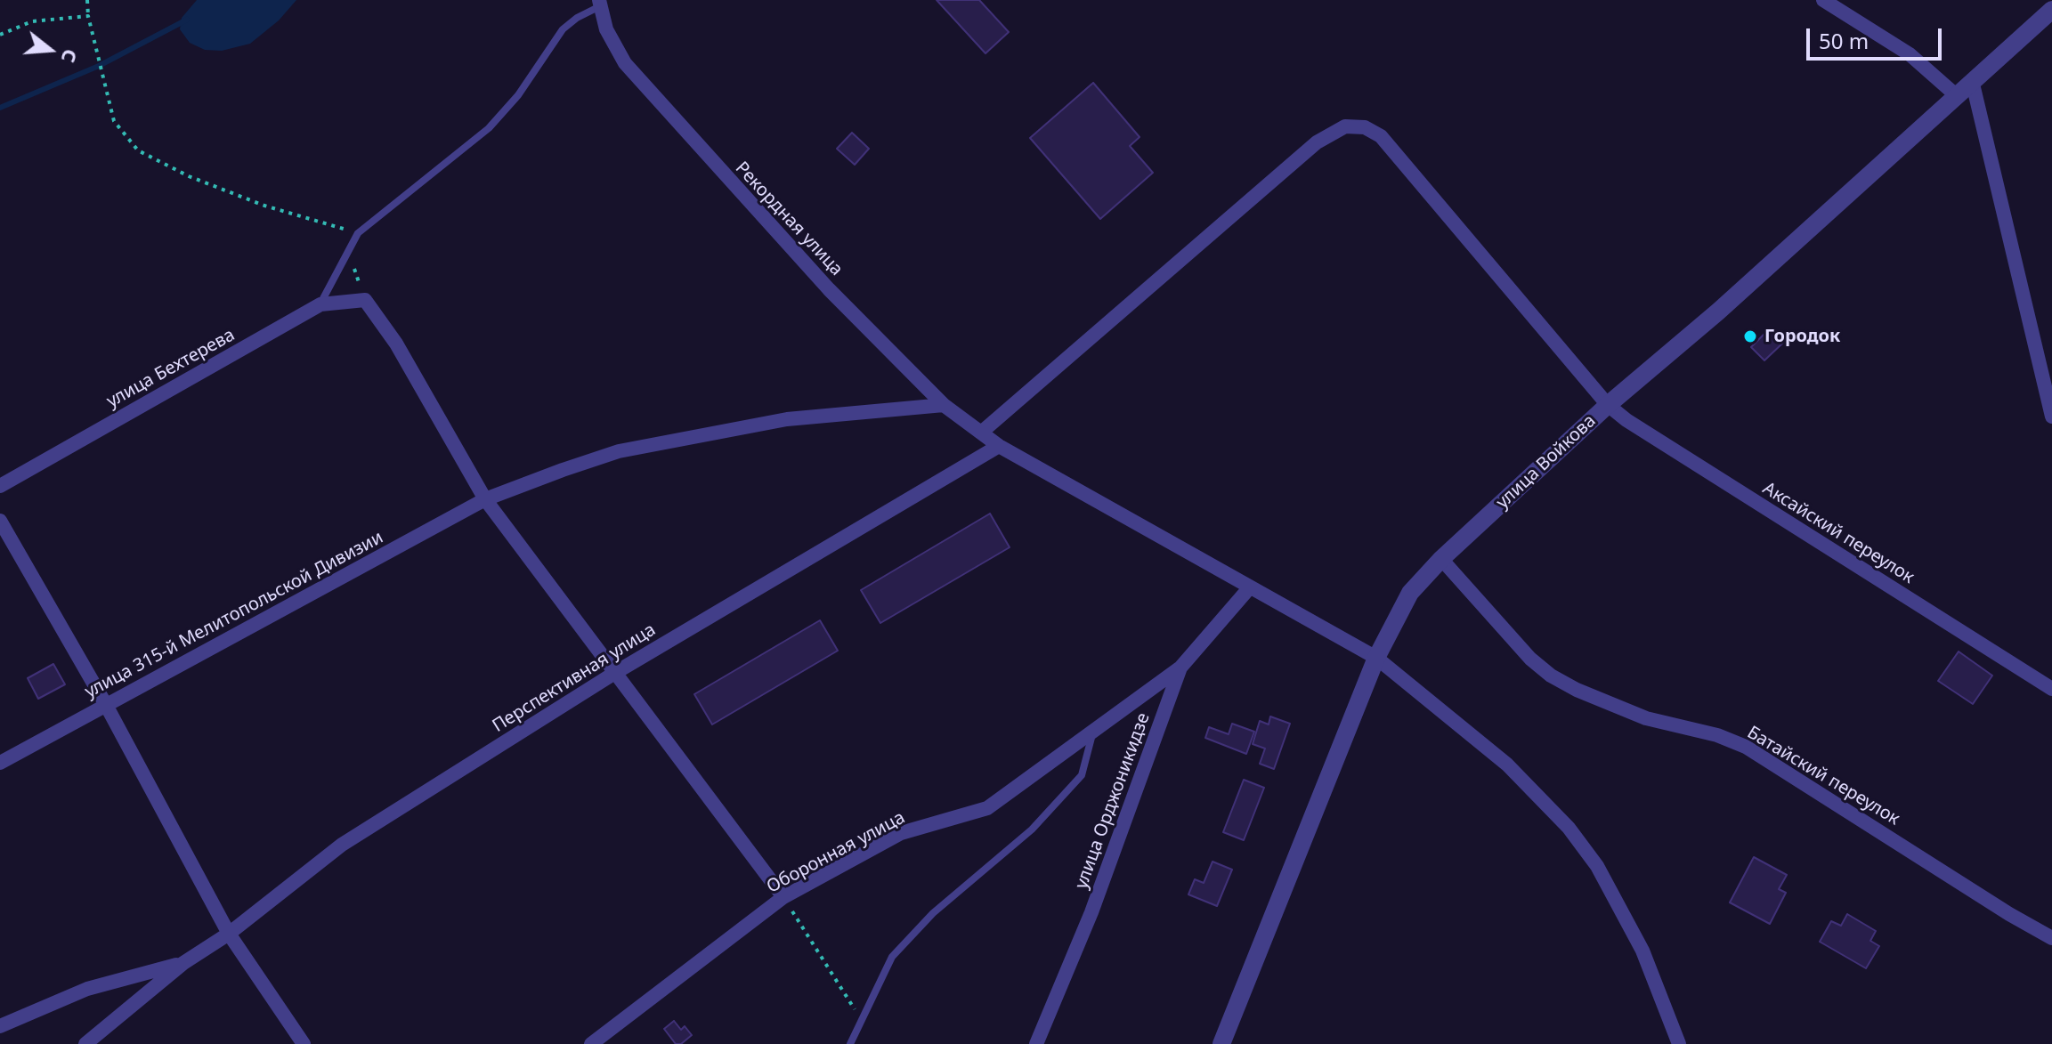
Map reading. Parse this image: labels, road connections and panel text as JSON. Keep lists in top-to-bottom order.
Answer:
{
  "streets": {
    "street": [
      "Рекордная улица",
      "улица Бехтерева",
      "улица Войкова",
      "Аксайский переулок",
      "улица 315-й Мелитопольской Дивизии",
      "Перспективная улица",
      "Батайский переулок",
      "улица Орджоникидзе",
      "Оборонная улица"
    ]
  },
  "crossings": [
    ["Рекордная улица", "улица Войкова"],
    ["Рекордная улица", "Аксайский переулок"],
    ["Рекордная улица", "улица 315-й Мелитопольской Дивизии"],
    ["Рекордная улица", "Перспективная улица"],
    ["Рекордная улица", "улица Орджоникидзе"],
    ["улица Войкова", "Аксайский переулок"],
    ["улица Войкова", "Батайский переулок"],
    ["улица Орджоникидзе", "Оборонная улица"]
  ],
  "places": ["Городок"],
  "scale_bar": "50 m",
  "north": "right"
}
